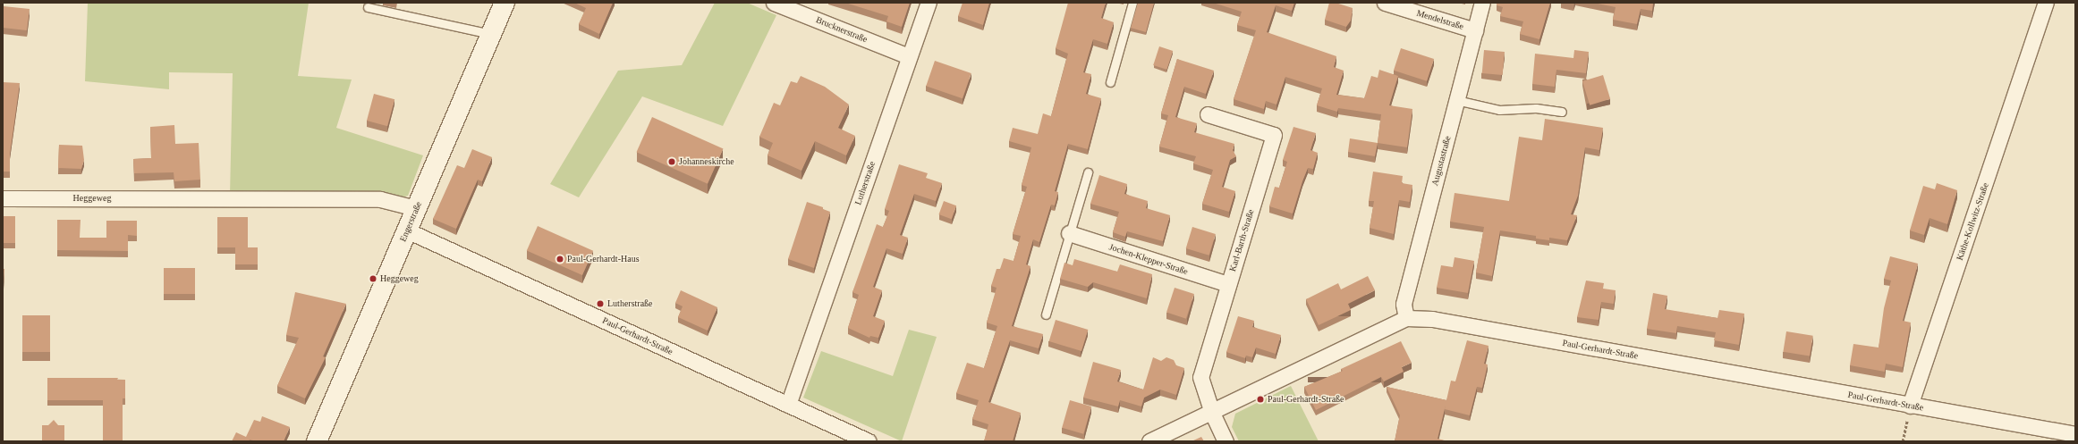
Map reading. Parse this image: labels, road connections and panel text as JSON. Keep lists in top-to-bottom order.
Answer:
{
  "streets": {
    "main road": ["Engerstraße"],
    "street": [
      "Mendelstraße",
      "Brucknerstraße",
      "Augustastraße",
      "Lutherstraße",
      "Heggeweg",
      "Käthe-Kollwitz-Straße",
      "Karl-Barth-Straße",
      "Jochen-Klepper-Straße",
      "Paul-Gerhardt-Straße"
    ]
  },
  "crossings": [
    ["Mendelstraße", "Augustastraße"],
    ["Brucknerstraße", "Lutherstraße"],
    ["Augustastraße", "Paul-Gerhardt-Straße"],
    ["Lutherstraße", "Paul-Gerhardt-Straße"],
    ["Heggeweg", "Engerstraße"],
    ["Engerstraße", "Paul-Gerhardt-Straße"],
    ["Käthe-Kollwitz-Straße", "Paul-Gerhardt-Straße"],
    ["Karl-Barth-Straße", "Jochen-Klepper-Straße"],
    ["Karl-Barth-Straße", "Paul-Gerhardt-Straße"]
  ],
  "places": [
    "Johanneskirche",
    "Paul-Gerhardt-Haus",
    "Heggeweg",
    "Lutherstraße",
    "Paul-Gerhardt-Straße"
  ]
}
